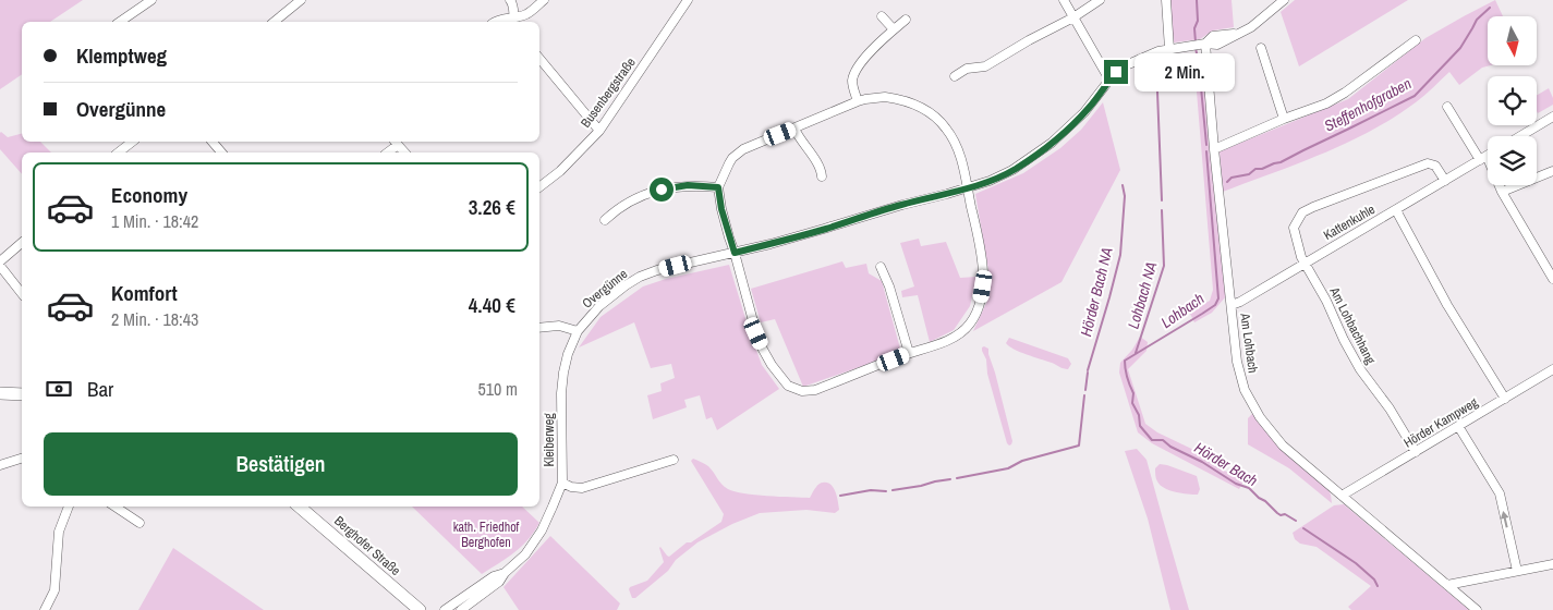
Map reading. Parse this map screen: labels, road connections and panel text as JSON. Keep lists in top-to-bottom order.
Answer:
{
  "streets": {
    "street": [
      "Busenbergstraße",
      "Kattenkuhle",
      "Overgünne",
      "Am Lohbachhang",
      "Am Lohbach",
      "Hörder Kampweg",
      "Kleiberweg",
      "Berghofer Straße"
    ]
  },
  "crossings": [
    ["Kattenkuhle", "Am Lohbachhang"],
    ["Kattenkuhle", "Am Lohbach"],
    ["Overgünne", "Am Lohbach"],
    ["Overgünne", "Kleiberweg"],
    ["Am Lohbachhang", "Hörder Kampweg"],
    ["Am Lohbach", "Hörder Kampweg"]
  ],
  "water": [
    "Steffenhofgraben",
    "Hörder Bach NA",
    "Lohbach NA",
    "Lohbach",
    "Hörder Bach"
  ],
  "parks": ["kath. Friedhof Berghofen"],
  "north": "bottom",
  "page": {
    "banner": ["Klemptweg", "Overgünne"],
    "bubble": "2 Min.",
    "list": [
      {
        "name": "Economy",
        "note": "1 Min. · 18:42",
        "value": "3.26 €"
      },
      {
        "name": "Komfort",
        "note": "2 Min. · 18:43",
        "value": "4.40 €"
      }
    ],
    "pay": ["Bar", "510 m"],
    "buttons": "Bestätigen"
  }
}
